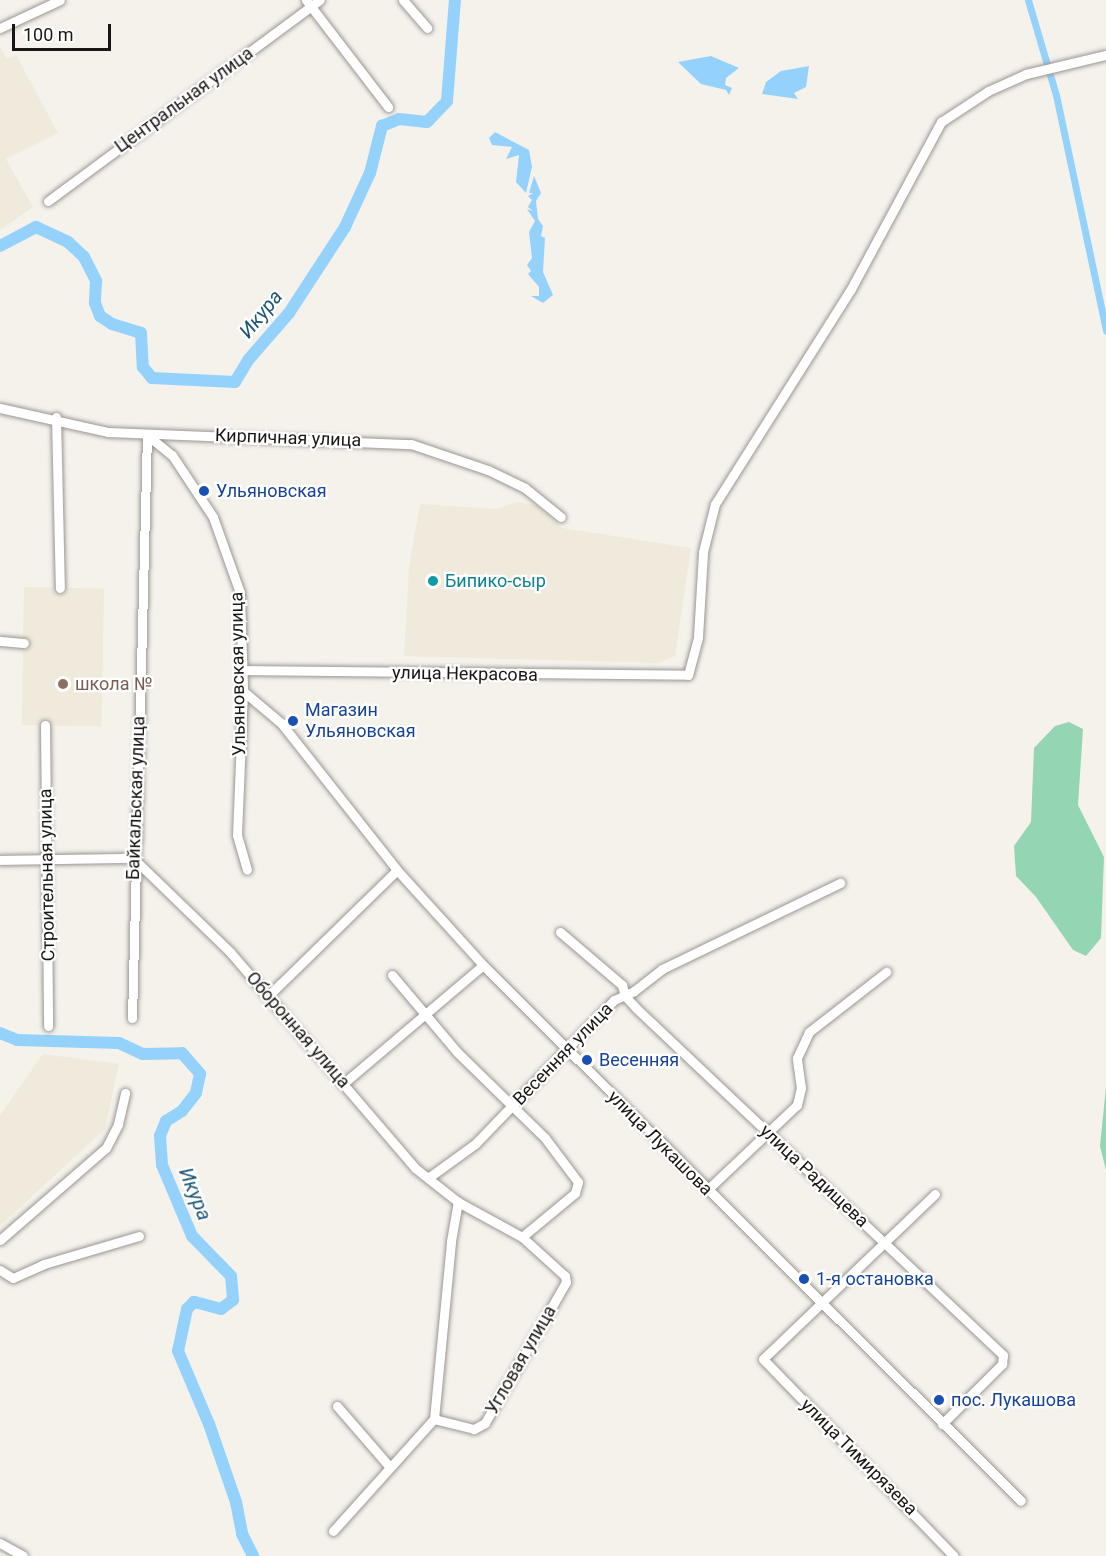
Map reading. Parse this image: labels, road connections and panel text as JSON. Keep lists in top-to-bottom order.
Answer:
{
  "streets": {
    "street": [
      "Центральная улица",
      "Кирпичная улица",
      "Ульяновская улица",
      "улица Некрасова",
      "Байкальская улица",
      "Строительная улица",
      "Оборонная улица",
      "Весенняя улица",
      "улица Лукашова",
      "улица Радищева",
      "Угловая улица",
      "улица Тимирязева"
    ]
  },
  "crossings": [
    ["Кирпичная улица", "Ульяновская улица"],
    ["Кирпичная улица", "Байкальская улица"],
    ["Ульяновская улица", "улица Некрасова"],
    ["Ульяновская улица", "Байкальская улица"],
    ["Ульяновская улица", "улица Лукашова"],
    ["Байкальская улица", "Оборонная улица"],
    ["Оборонная улица", "Весенняя улица"],
    ["Оборонная улица", "Угловая улица"],
    ["Весенняя улица", "улица Лукашова"],
    ["Весенняя улица", "улица Радищева"],
    ["улица Лукашова", "улица Радищева"],
    ["улица Лукашова", "улица Тимирязева"]
  ],
  "water": ["Икура"],
  "places": [
    "Ульяновская",
    "Бипико-сыр",
    "школа №",
    "Магазин Ульяновская",
    "Весенняя",
    "1-я остановка",
    "пос. Лукашова"
  ],
  "scale_bar": "100 m"
}
